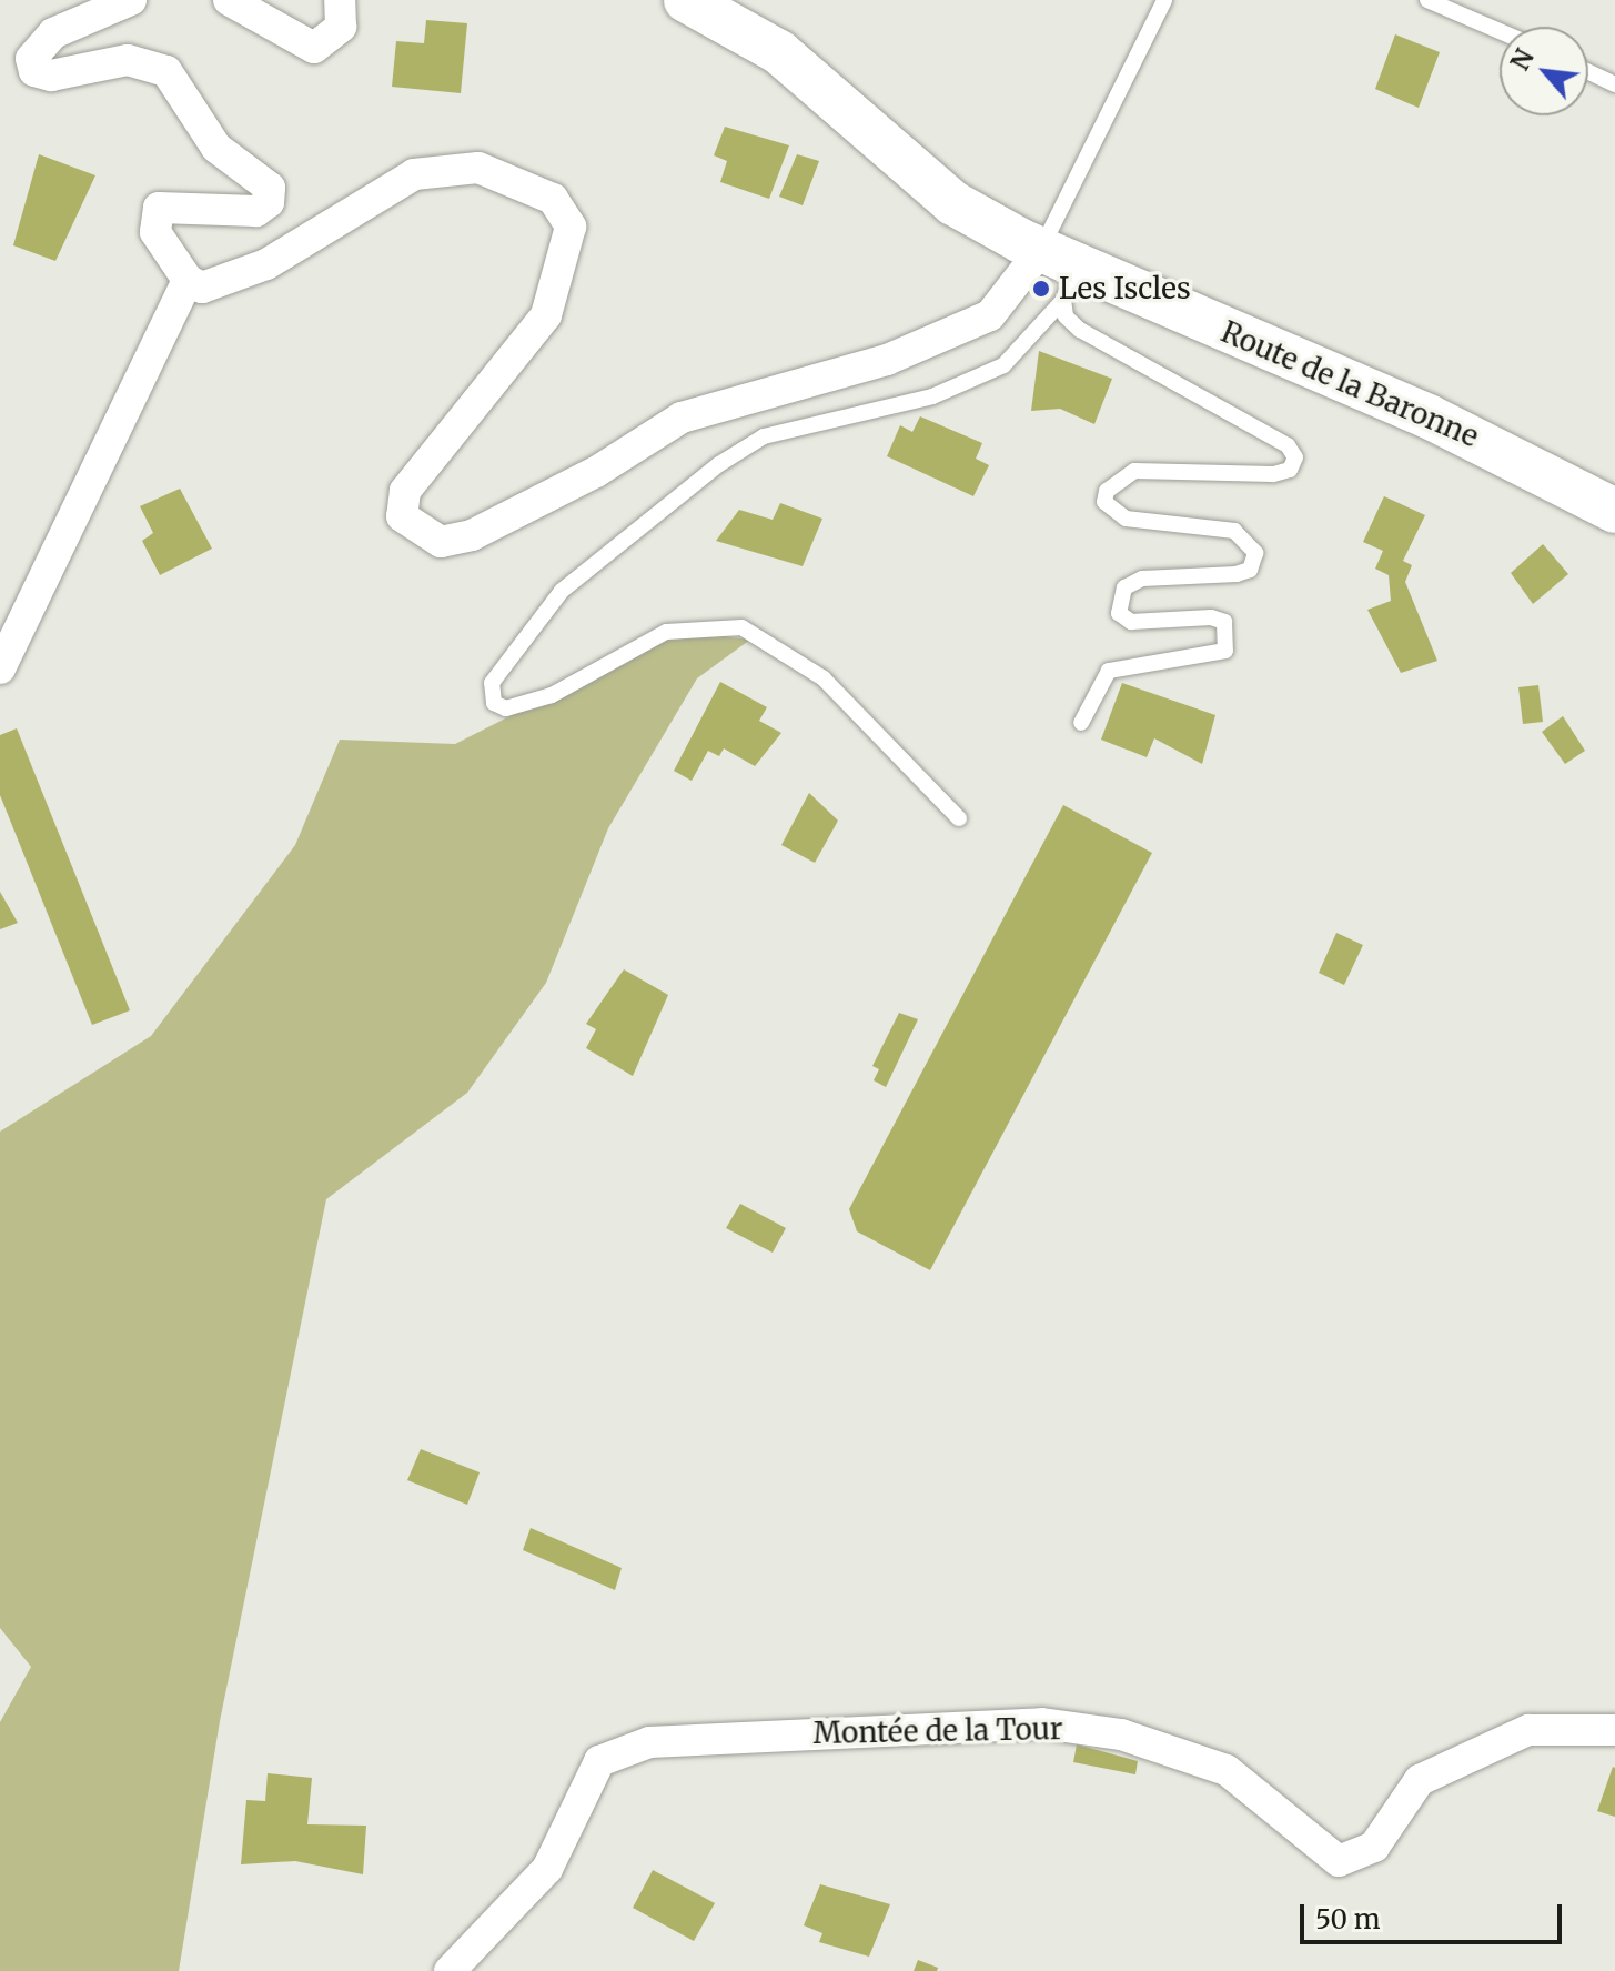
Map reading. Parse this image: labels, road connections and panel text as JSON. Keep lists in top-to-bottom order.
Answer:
{
  "streets": {
    "main road": ["Route de la Baronne"],
    "street": ["Montée de la Tour"]
  },
  "places": ["Les Iscles"],
  "scale_bar": "50 m",
  "north": "top left"
}
